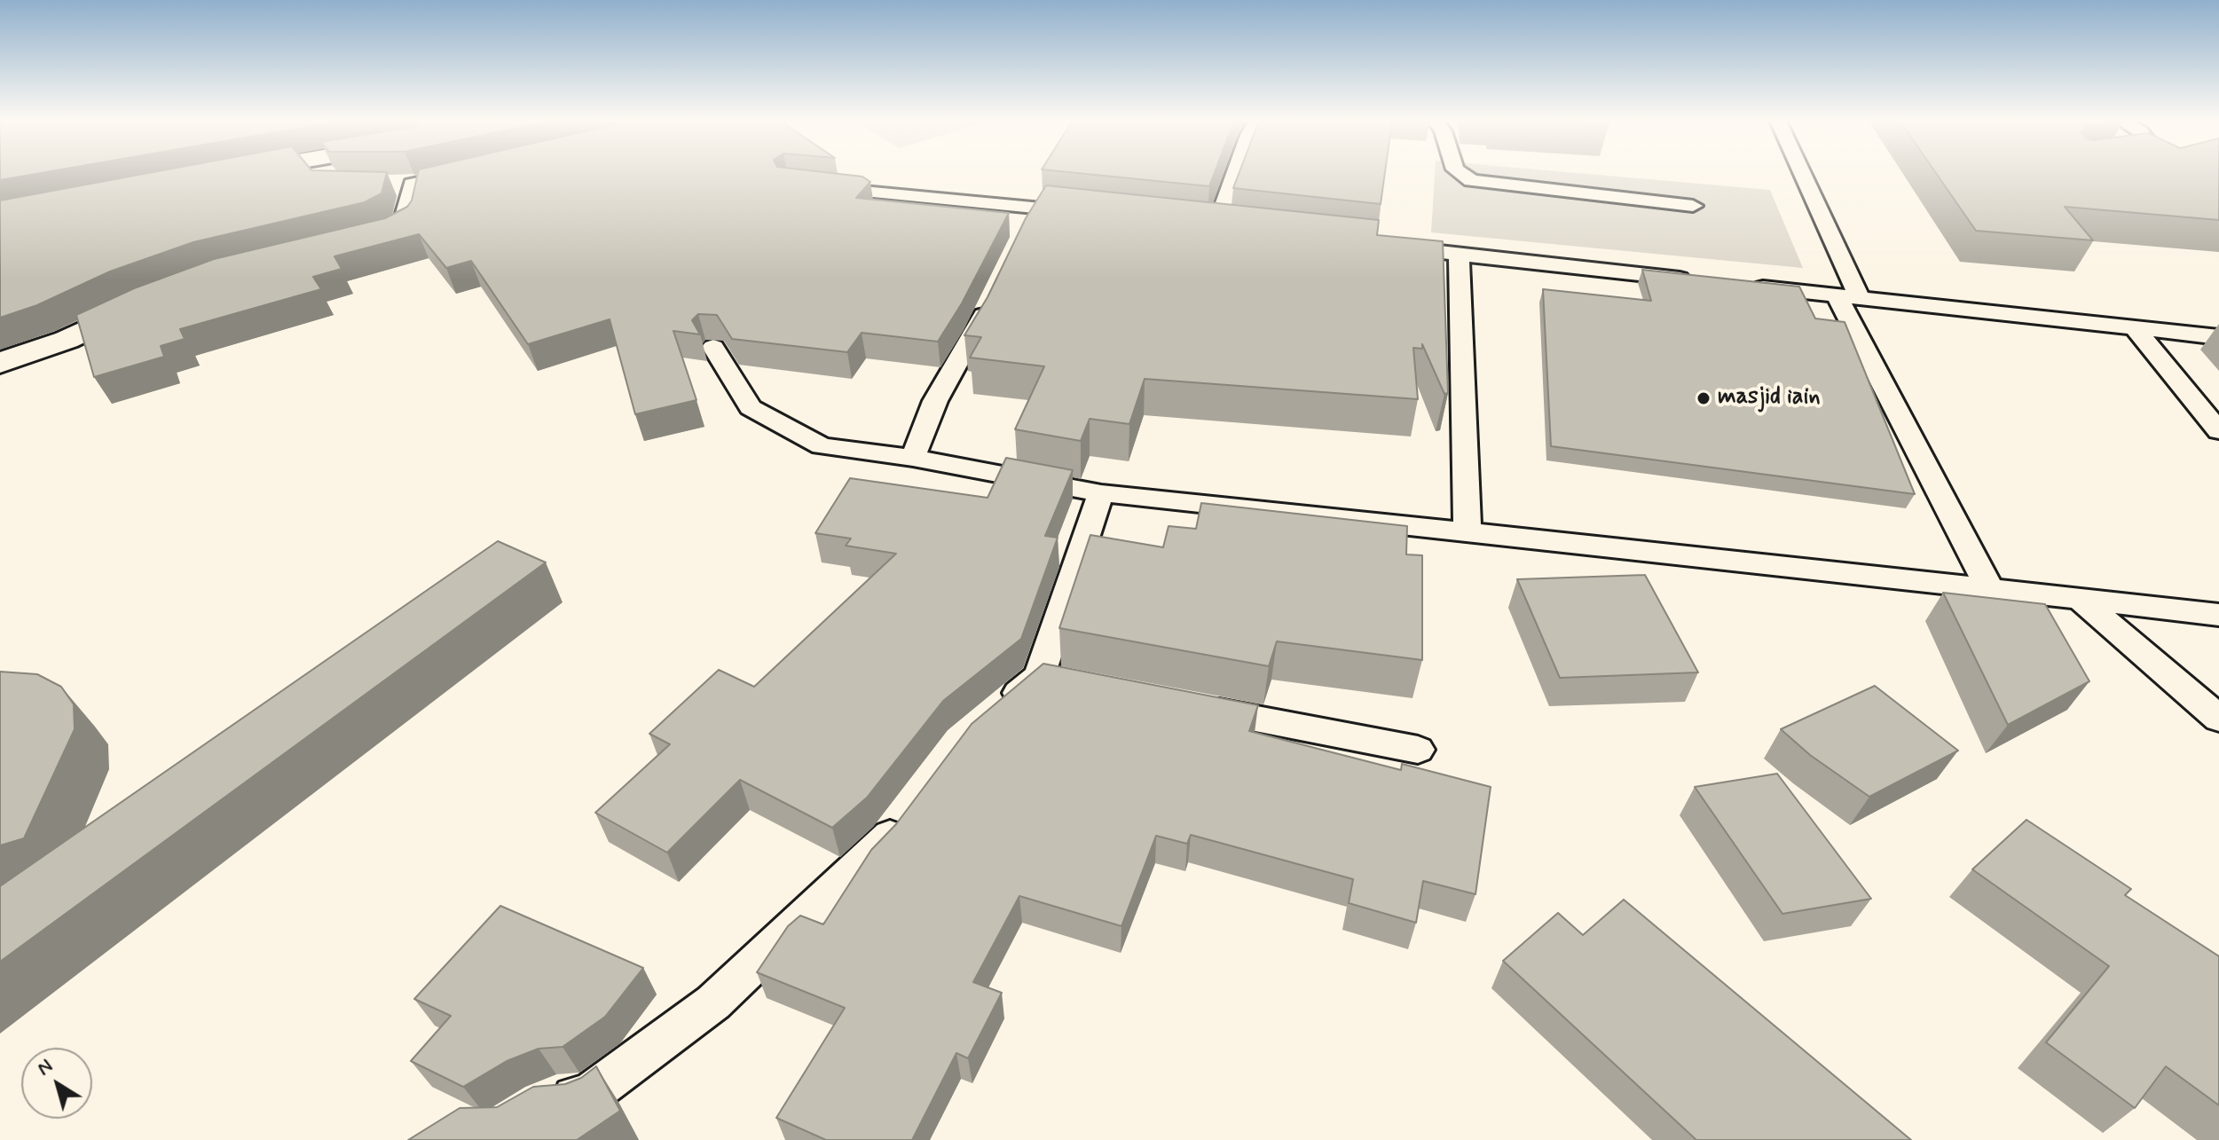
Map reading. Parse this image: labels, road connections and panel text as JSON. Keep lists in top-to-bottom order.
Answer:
{
  "places": ["masjid iain"],
  "north": "top left"
}
